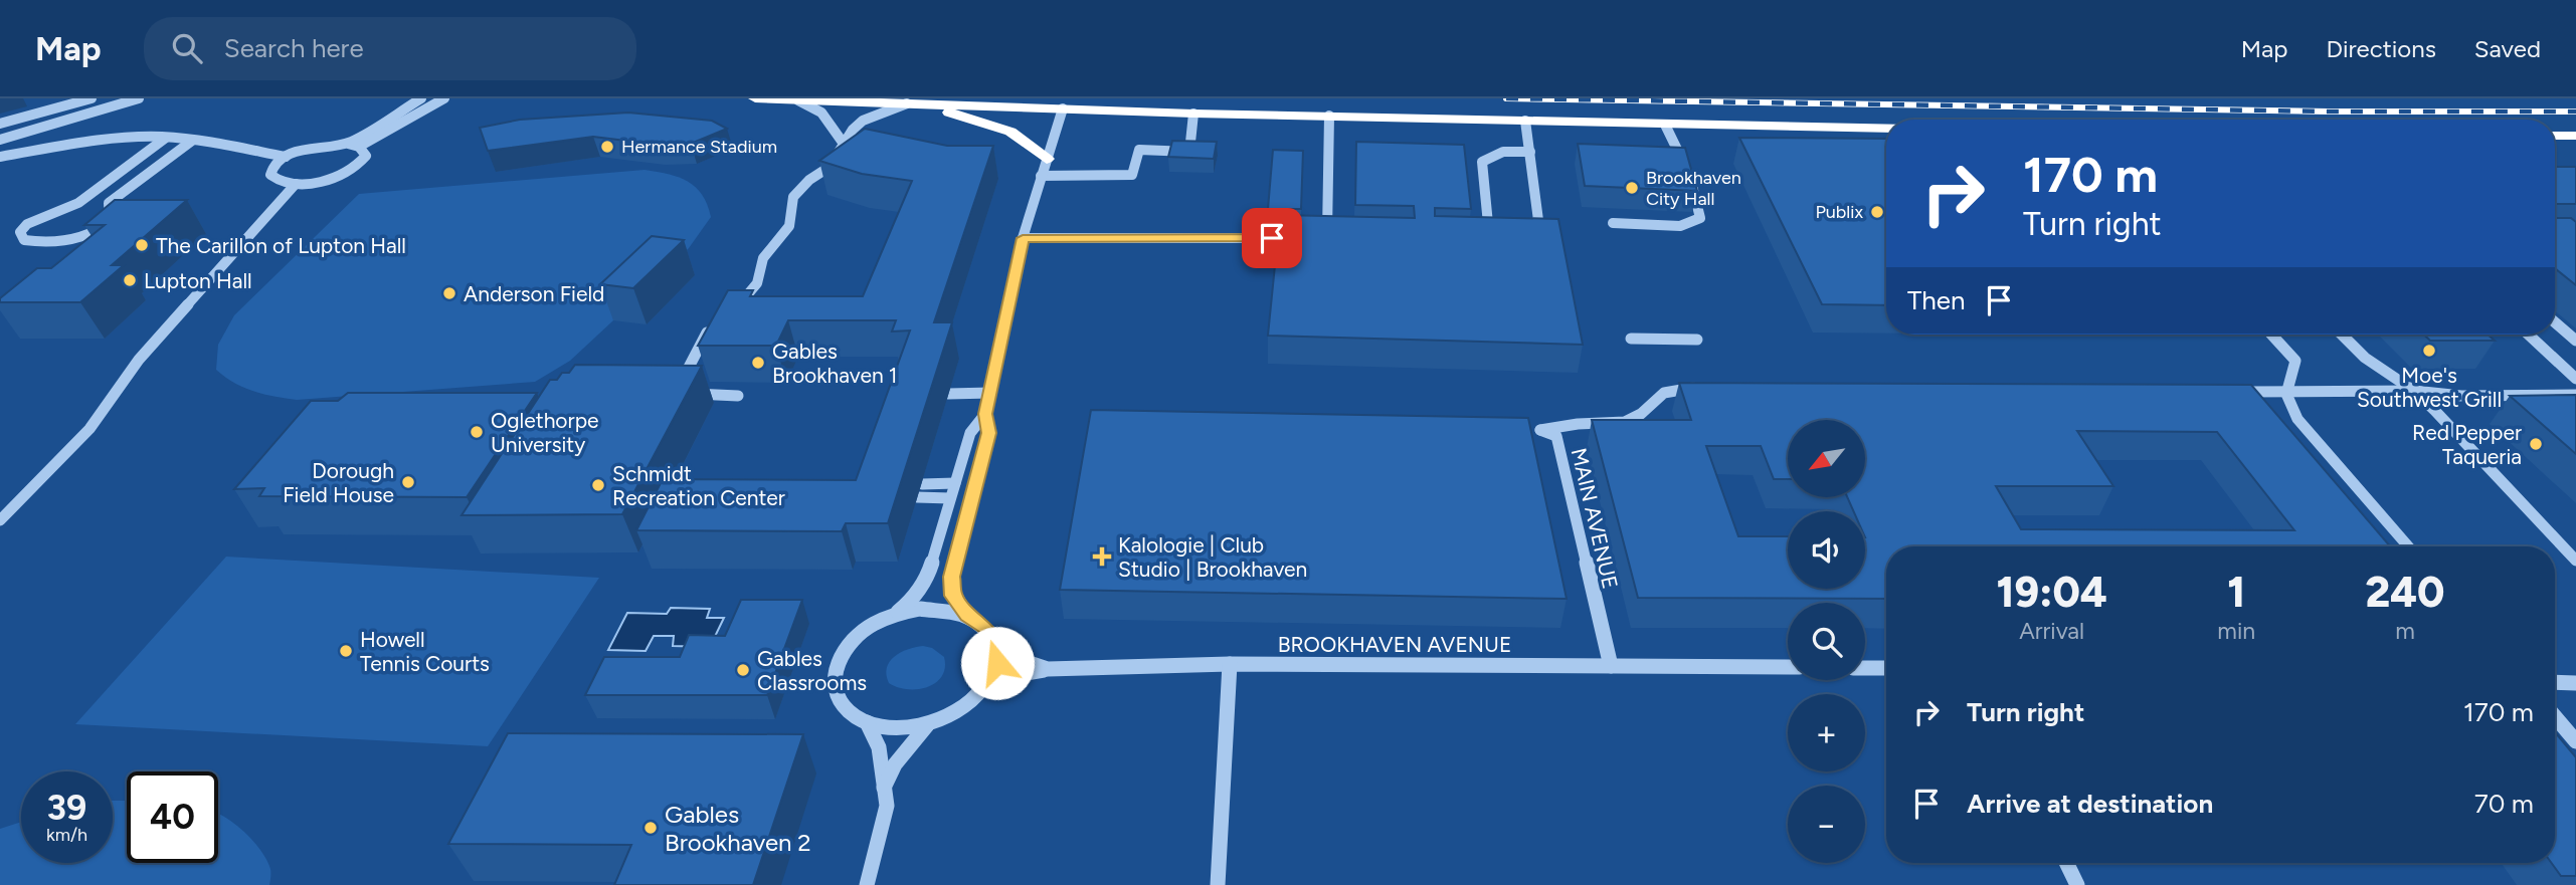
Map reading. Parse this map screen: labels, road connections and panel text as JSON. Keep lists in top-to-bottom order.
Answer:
{
  "streets": {
    "street": ["MAIN AVENUE", "BROOKHAVEN AVENUE"]
  },
  "crossings": [
    ["MAIN AVENUE", "BROOKHAVEN AVENUE"]
  ],
  "places": {
    "other": [
      "Hermance Stadium",
      "Brookhaven City Hall",
      "Publix",
      "The Carillon of Lupton Hall",
      "Lupton Hall",
      "Anderson Field",
      "Moe's Southwest Grill",
      "Gables Brookhaven 1",
      "Oglethorpe University",
      "Red Pepper Taqueria",
      "Dorough Field House",
      "Schmidt Recreation Center",
      "Howell Tennis Courts",
      "Gables Classrooms",
      "Gables Brookhaven 2"
    ],
    "health": ["Kalologie | Club Studio | Brookhaven"]
  },
  "north": "bottom left",
  "page": {
    "header": "Map",
    "search": "Search here",
    "nav": ["Map", "Directions", "Saved"],
    "turn": ["170 m", "Turn right"],
    "then": "Then",
    "map_buttons": ["+", "−"],
    "eta": [
      "19:04",
      "Arrival",
      "1",
      "min",
      "240",
      "m"
    ],
    "list": [
      {
        "name": "Turn right",
        "value": "170 m"
      },
      {
        "name": "Arrive at destination",
        "value": "70 m"
      }
    ],
    "speed": "39 km/h",
    "limit": "40"
  }
}
